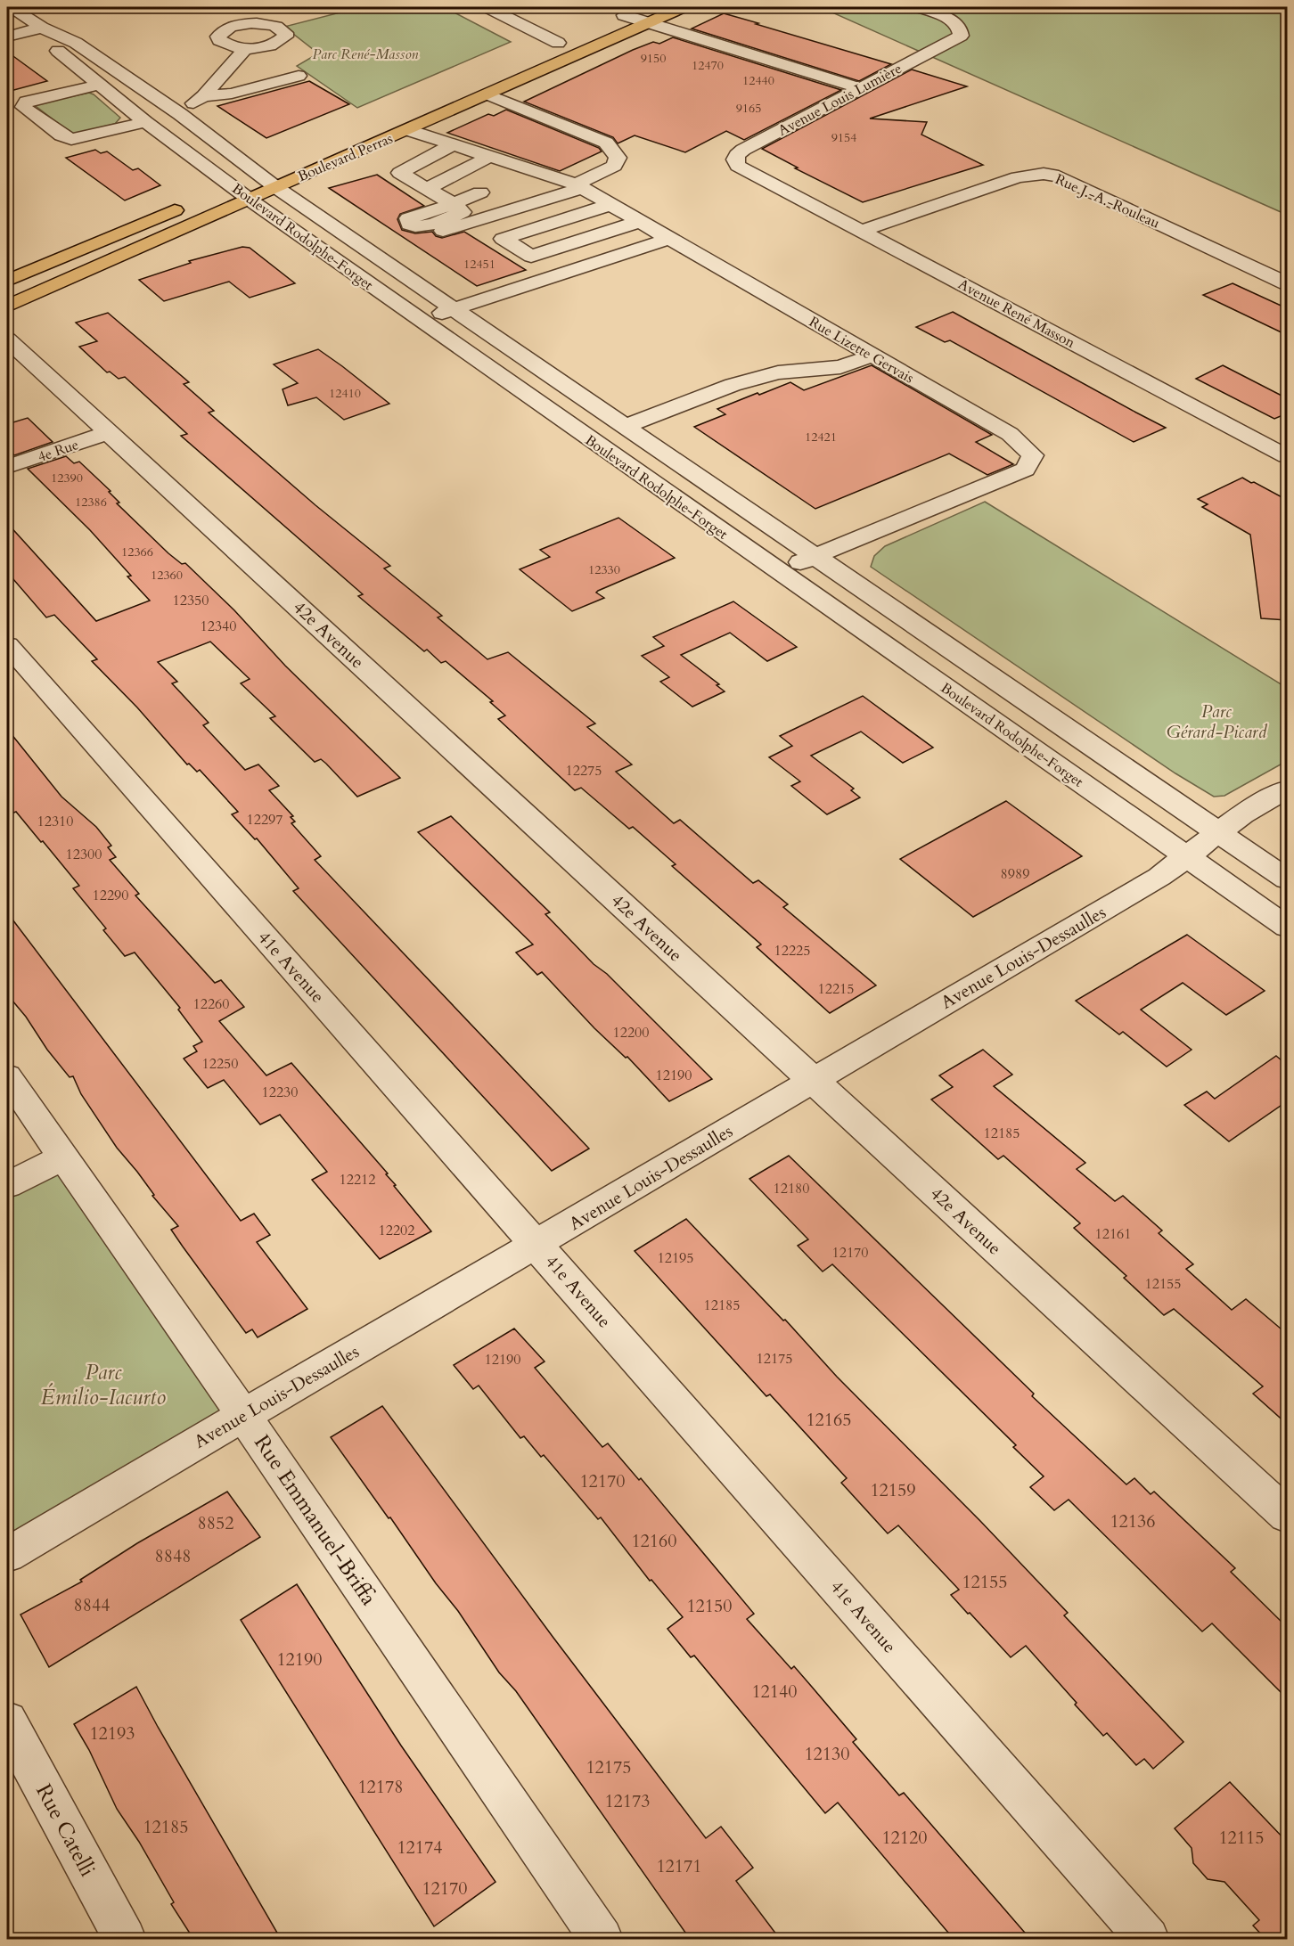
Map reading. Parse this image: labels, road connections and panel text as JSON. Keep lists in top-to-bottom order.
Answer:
{
  "streets": {
    "main road": ["Boulevard Perras"],
    "street": [
      "Avenue Louis Lumière",
      "Rue J.-A.-Rouleau",
      "Boulevard Rodolphe-Forget",
      "Avenue René Masson",
      "Rue Lizette Gervais",
      "4e Rue",
      "42e Avenue",
      "Avenue Louis-Dessaulles",
      "41e Avenue",
      "Rue Emmanuel-Briffa",
      "Rue Catelli"
    ]
  },
  "crossings": [
    ["Avenue Louis Lumière", "Avenue René Masson"],
    ["Boulevard Perras", "Boulevard Rodolphe-Forget"],
    ["Boulevard Perras", "Rue Lizette Gervais"],
    ["Rue J.-A.-Rouleau", "Avenue René Masson"],
    ["Boulevard Rodolphe-Forget", "Rue Lizette Gervais"],
    ["Boulevard Rodolphe-Forget", "Avenue Louis-Dessaulles"],
    ["4e Rue", "42e Avenue"],
    ["42e Avenue", "Avenue Louis-Dessaulles"],
    ["Avenue Louis-Dessaulles", "41e Avenue"],
    ["Avenue Louis-Dessaulles", "Rue Emmanuel-Briffa"]
  ],
  "parks": ["Parc René-Masson", "Parc Gérard-Picard", "Parc Émilio-Iacurto"],
  "house_numbers": [
    "9150",
    "12470",
    "12440",
    "9165",
    "9154",
    "12451",
    "12410",
    "12421",
    "12390",
    "12386",
    "12366",
    "12330",
    "12360",
    "12350",
    "12340",
    "12275",
    "12297",
    "12310",
    "12300",
    "8989",
    "12290",
    "12225",
    "12215",
    "12260",
    "12200",
    "12250",
    "12190",
    "12230",
    "12185",
    "12212",
    "12180",
    "12202",
    "12161",
    "12170",
    "12195",
    "12155",
    "12185",
    "12175",
    "12190",
    "12165",
    "12170",
    "12159",
    "12136",
    "8852",
    "12160",
    "8848",
    "12155",
    "8844",
    "12150",
    "12190",
    "12140",
    "12193",
    "12130",
    "12175",
    "12178",
    "12173",
    "12185",
    "12120",
    "12115",
    "12174",
    "12171",
    "12170"
  ]
}
